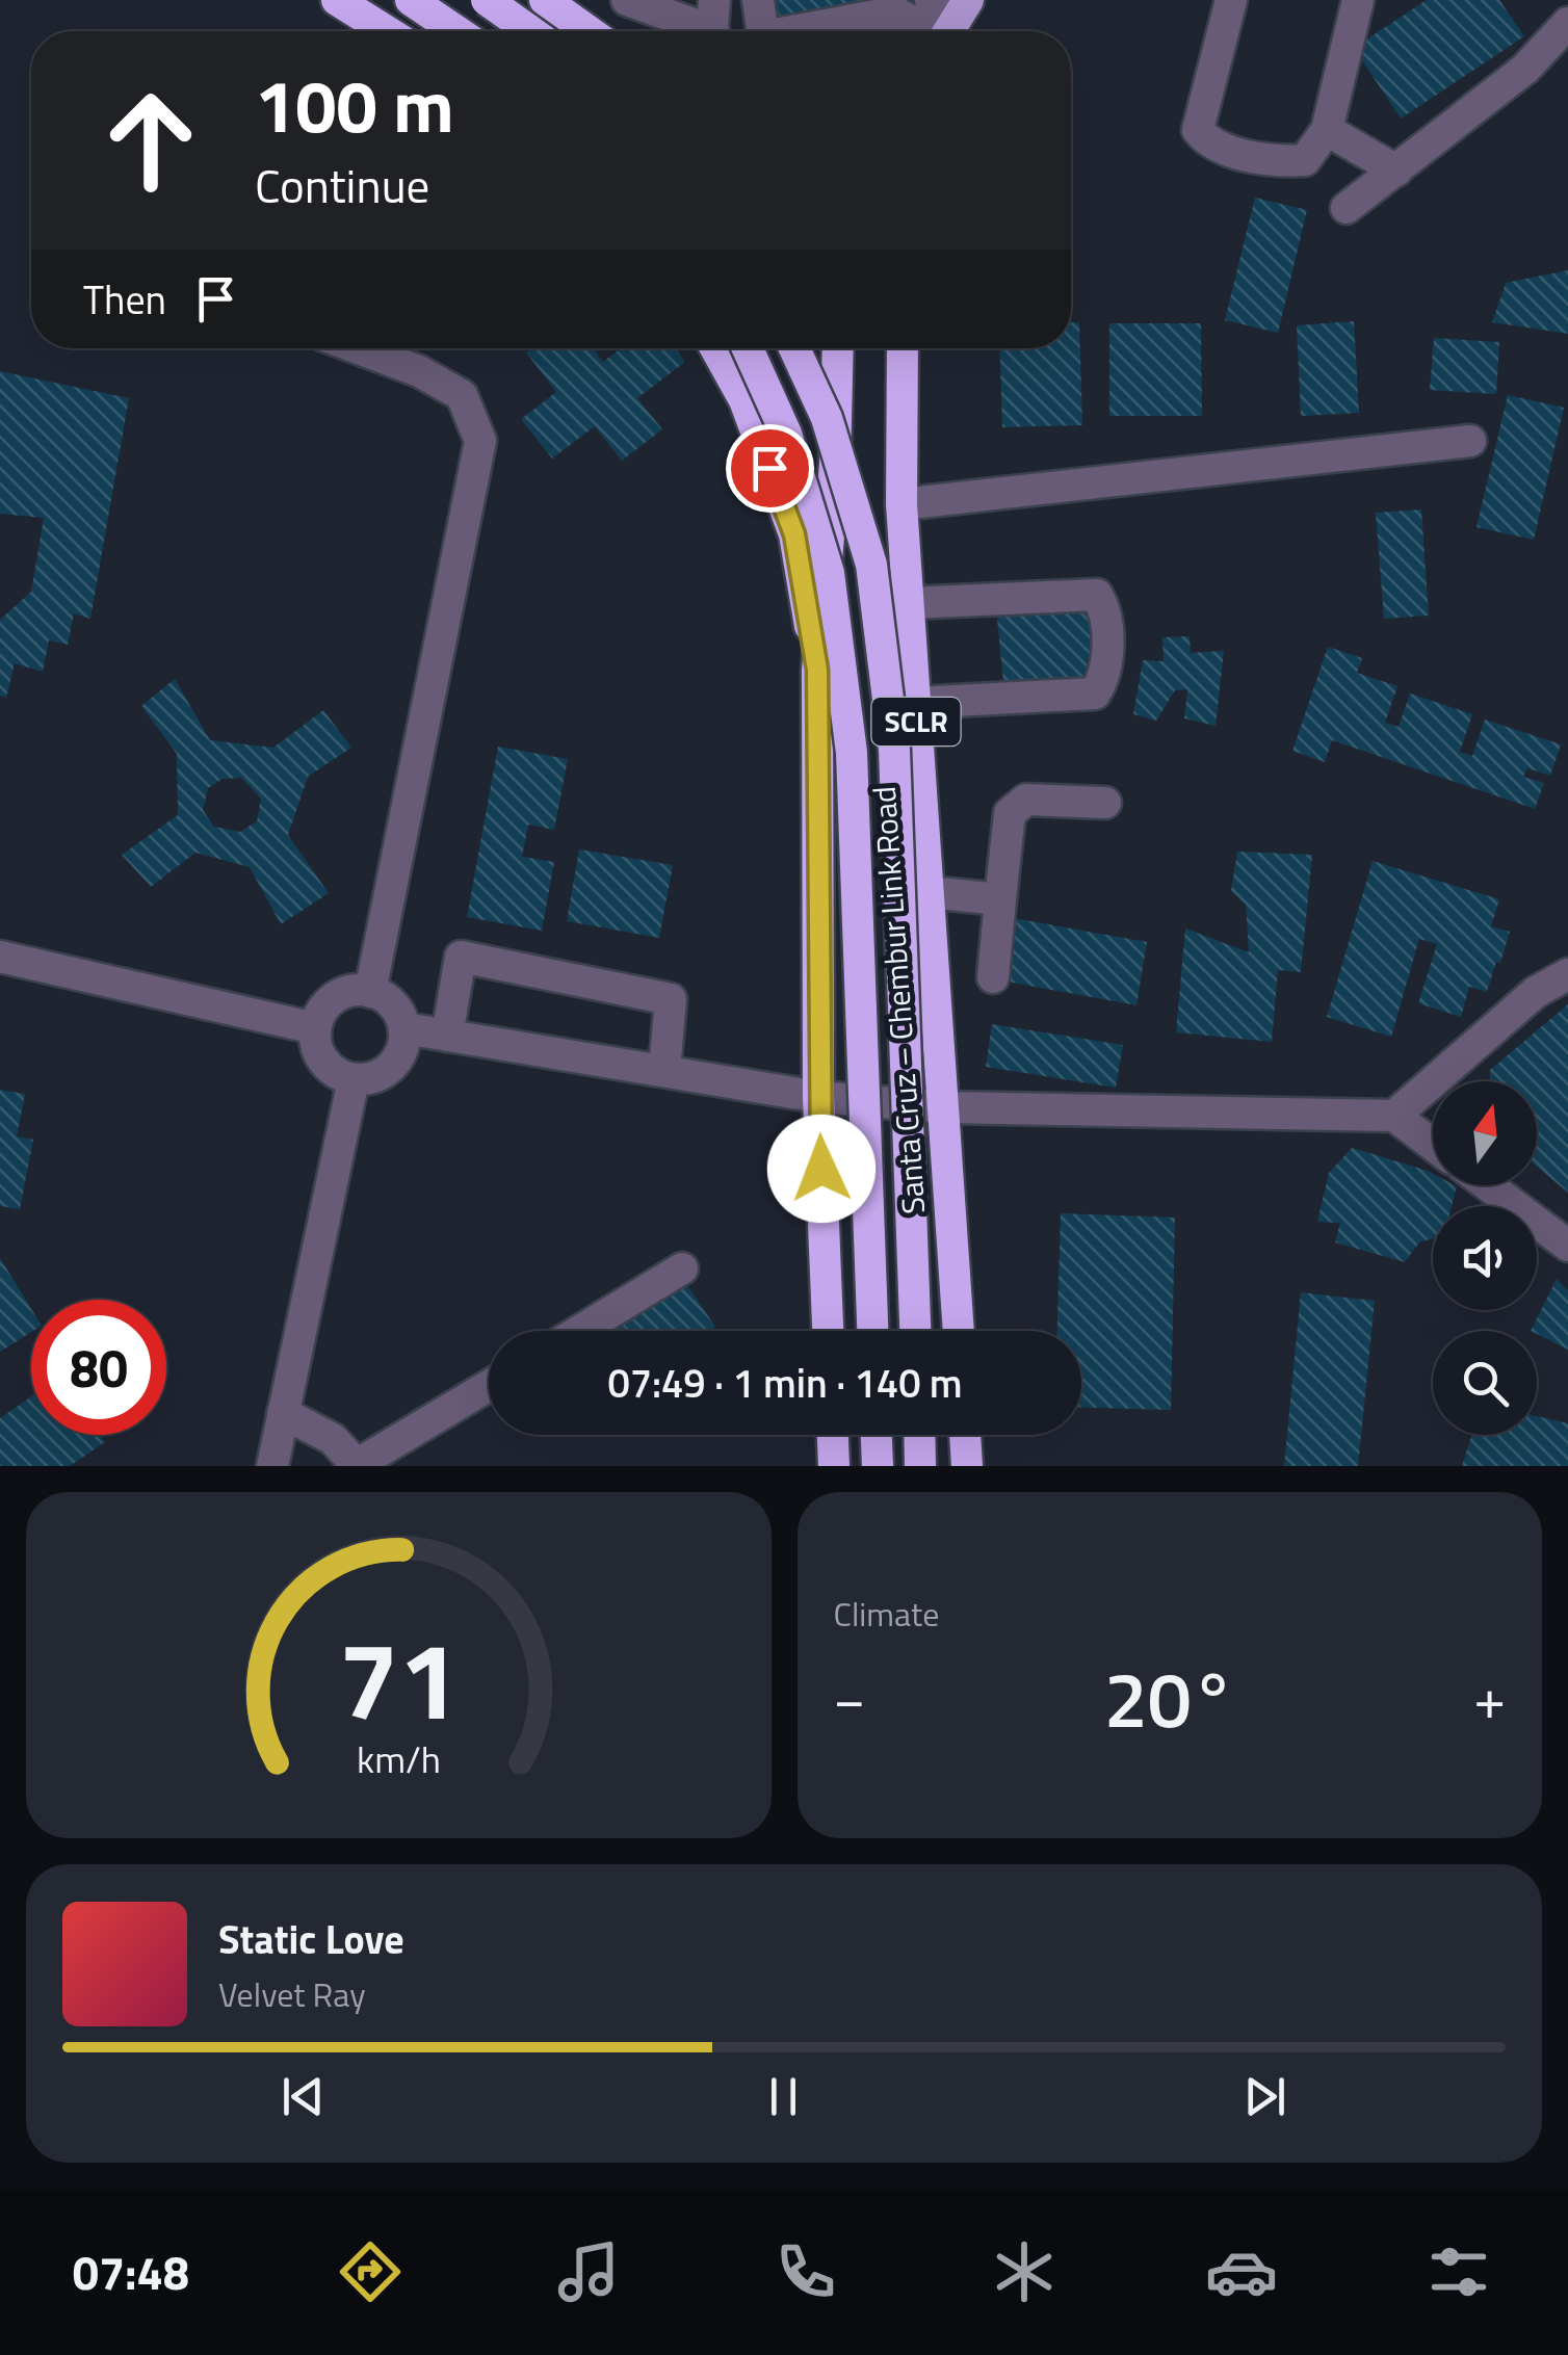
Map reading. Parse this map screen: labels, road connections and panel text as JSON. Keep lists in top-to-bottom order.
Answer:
{
  "streets": {
    "highway": ["SCLR", "Santa Cruz – Chembur Link Road"]
  },
  "north": "top",
  "page": {
    "turn": ["100 m", "Continue"],
    "then": "Then",
    "limit": "80",
    "trip": "07:49 · 1 min · 140 m",
    "tile": "Climate",
    "heat": ["−", "20°", "+"],
    "song": ["Static Love", "Velvet Ray"],
    "tabs": "07:48",
    "gauge": ["71", "km/h"]
  }
}
